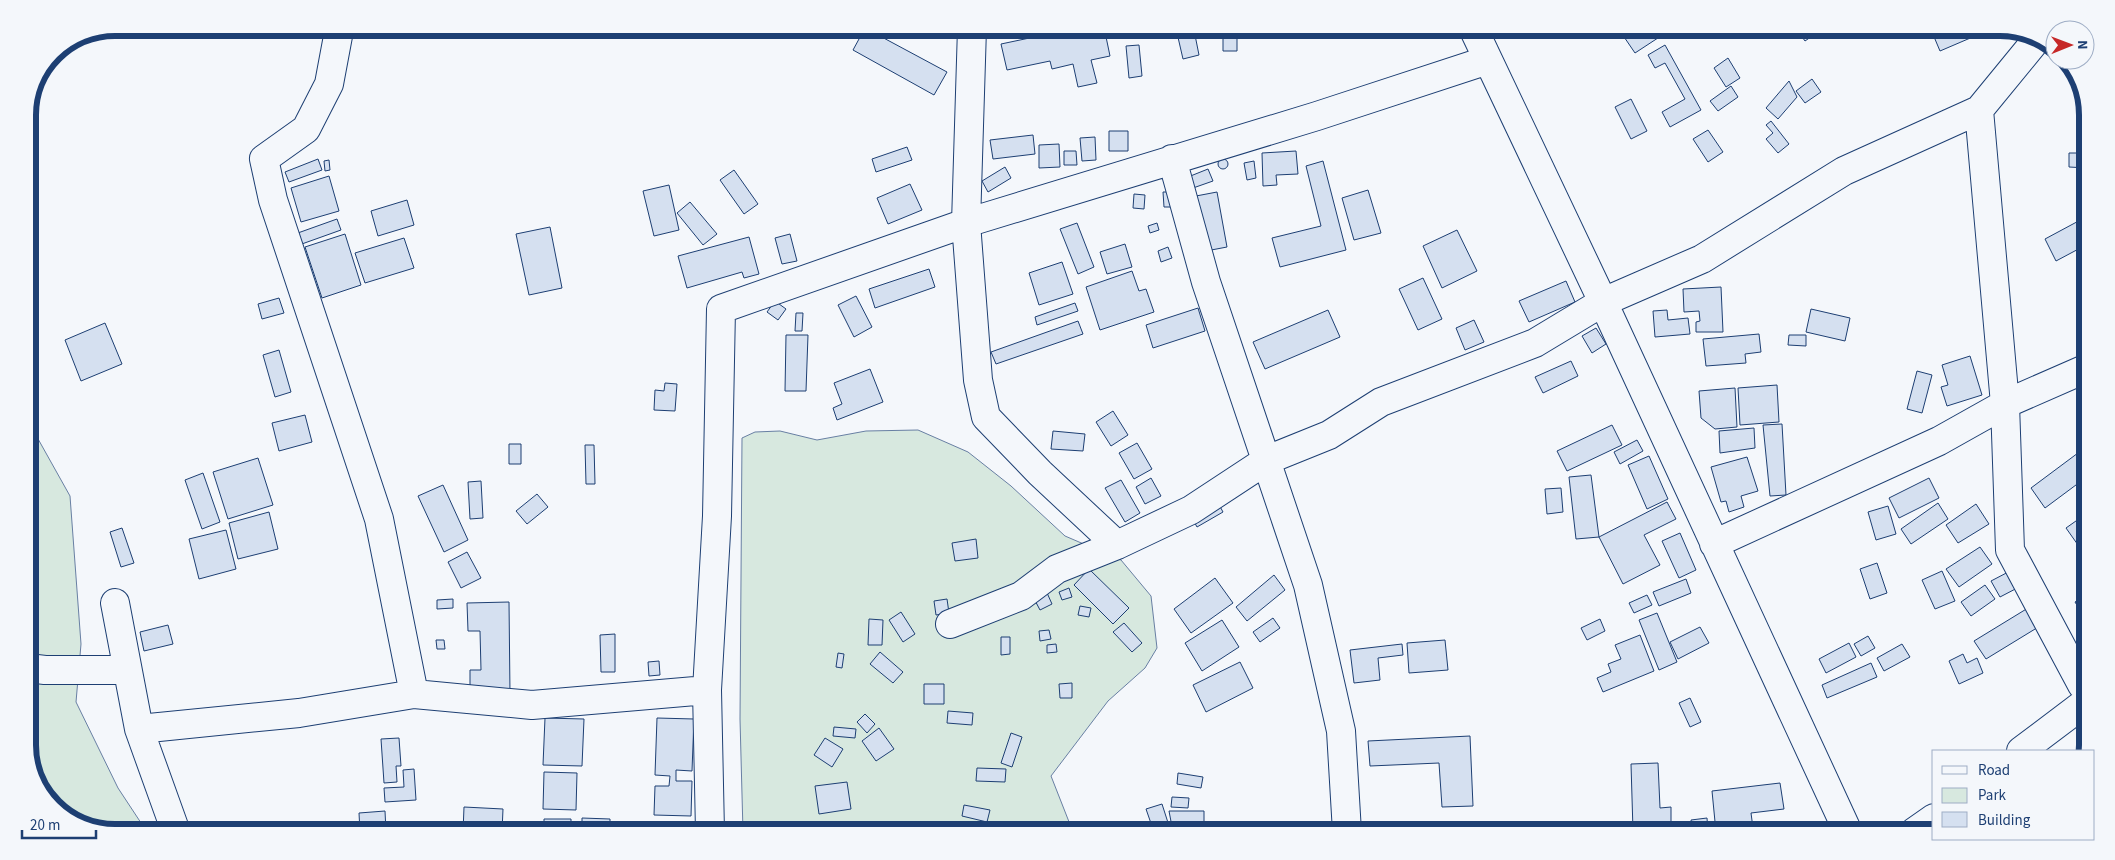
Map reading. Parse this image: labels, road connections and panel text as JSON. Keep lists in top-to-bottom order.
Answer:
{
  "legend": ["Road", "Park", "Building"],
  "scale_bar": "20 m",
  "north": "right"
}
